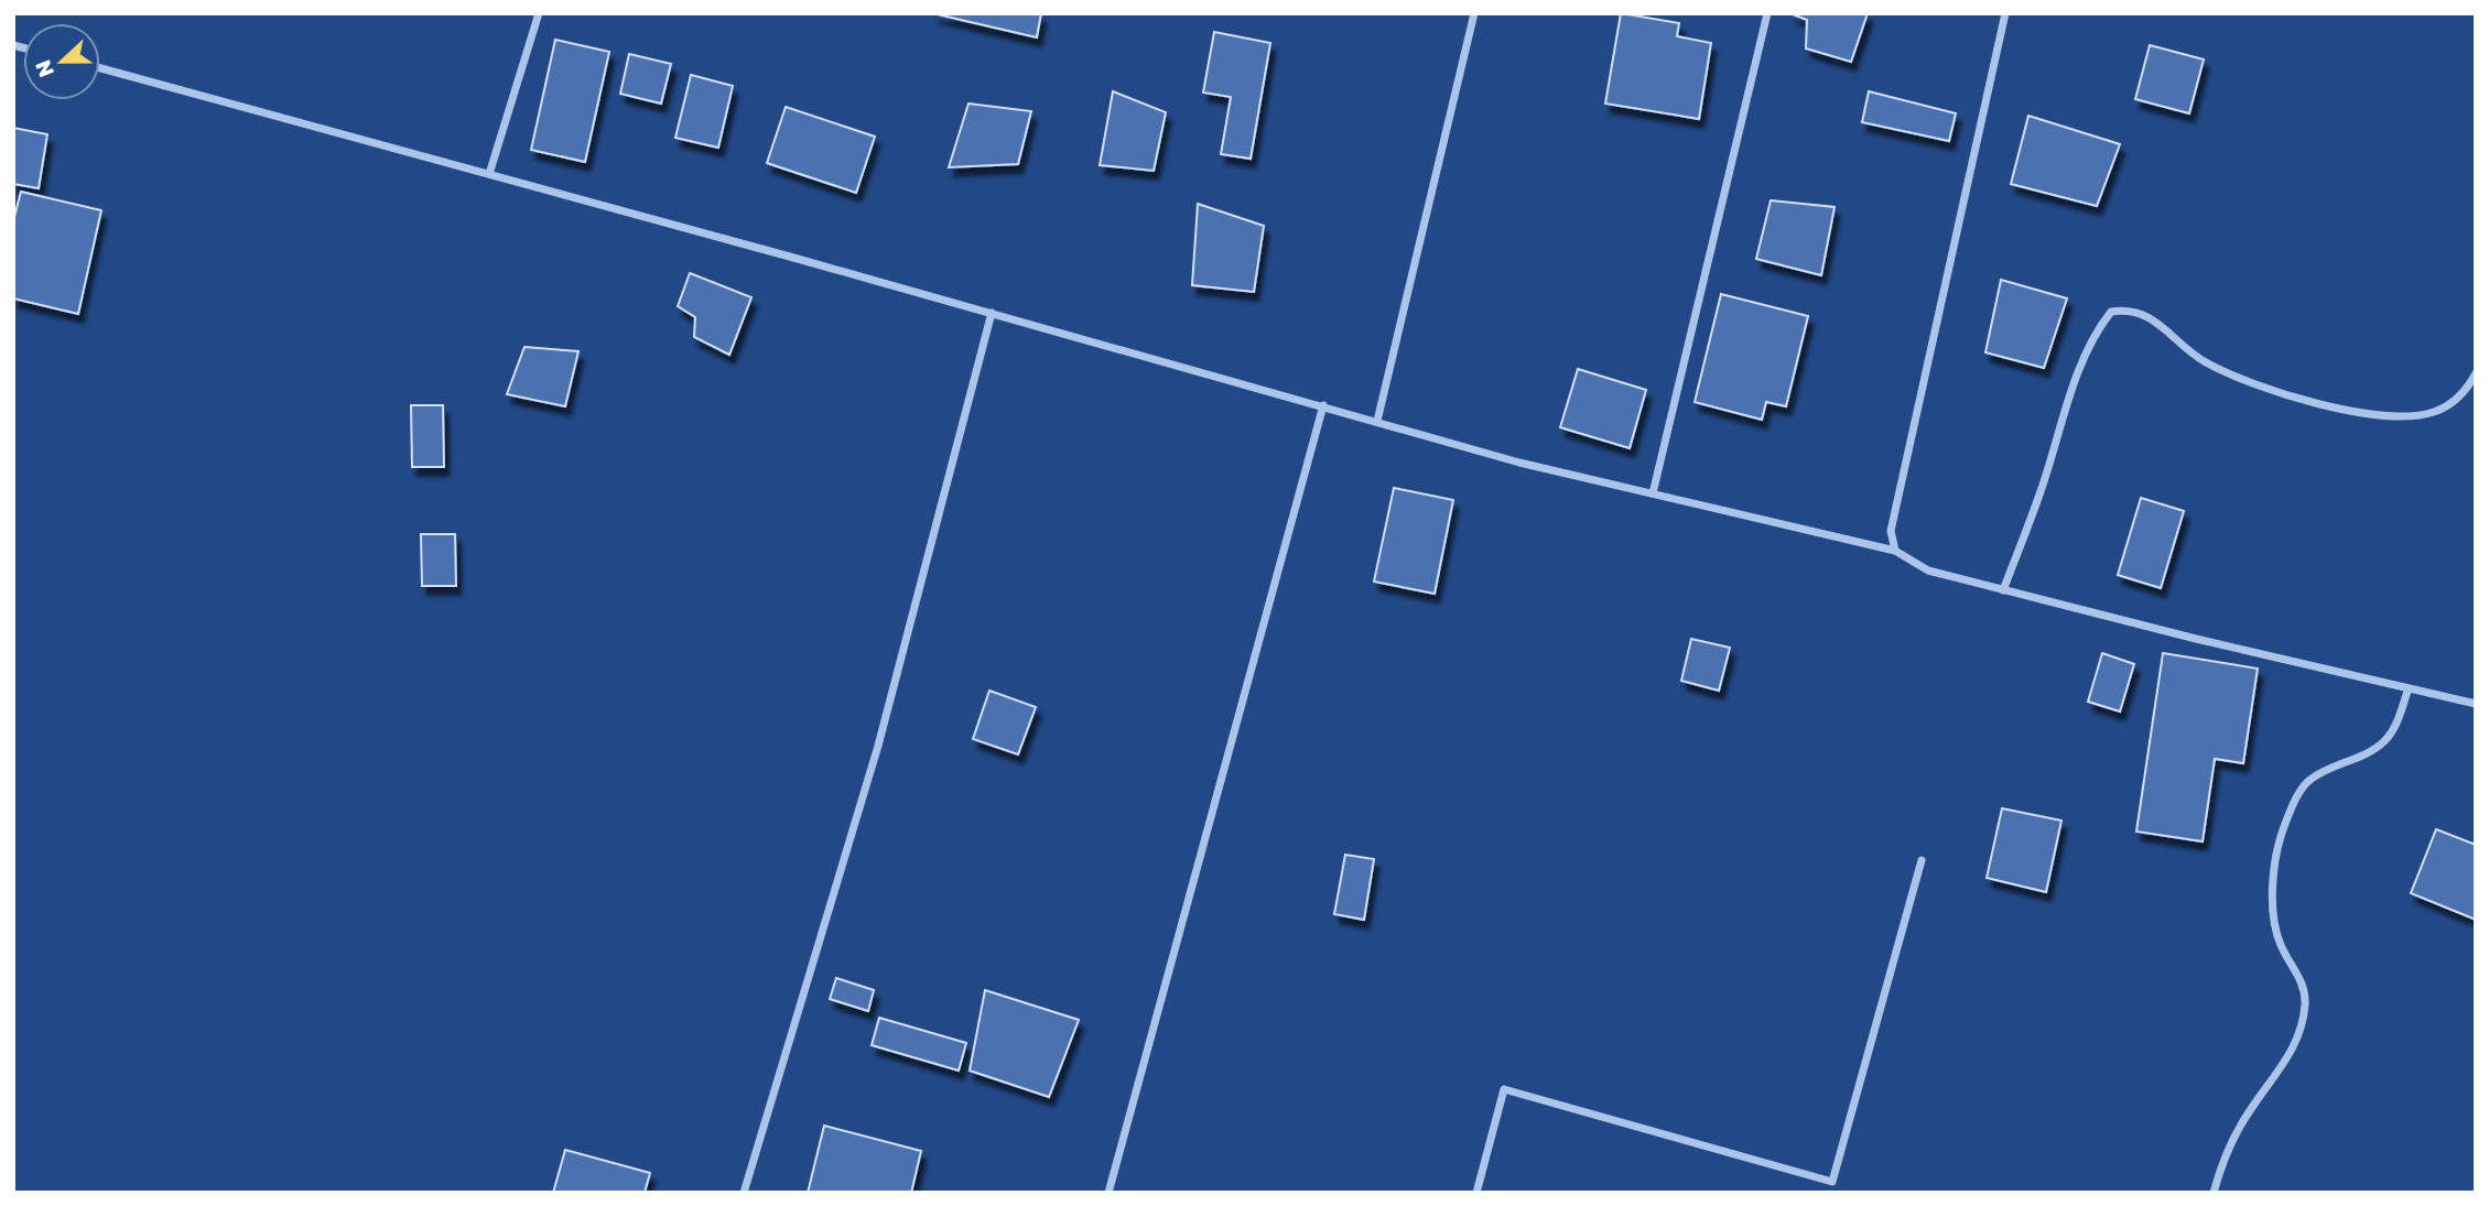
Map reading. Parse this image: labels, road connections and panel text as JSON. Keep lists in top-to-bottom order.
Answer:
{
  "north": "left"
}
